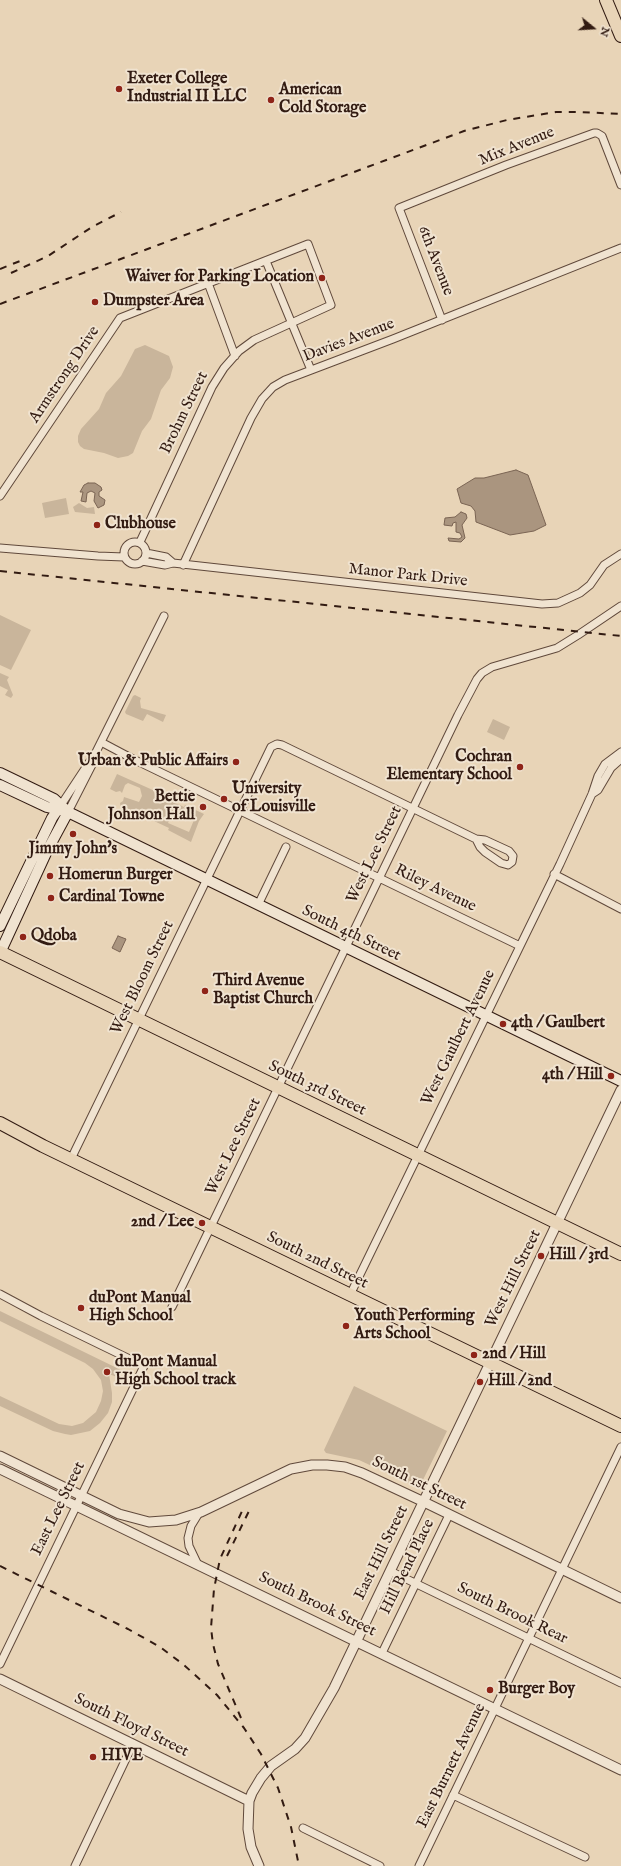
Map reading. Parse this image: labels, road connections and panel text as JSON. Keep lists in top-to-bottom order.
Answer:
{
  "streets": {
    "main road": ["South 4th Street", "South 3rd Street", "South 2nd Street"],
    "street": [
      "Mix Avenue",
      "6th Avenue",
      "Davies Avenue",
      "Armstrong Drive",
      "Brohm Street",
      "Manor Park Drive",
      "West Lee Street",
      "Riley Avenue",
      "West Bloom Street",
      "West Gaulbert Avenue",
      "West Hill Street",
      "South 1st Street",
      "East Lee Street",
      "East Hill Street",
      "Hill Bend Place",
      "South Brook Street",
      "South Brook Rear",
      "South Floyd Street",
      "East Burnett Avenue"
    ]
  },
  "crossings": [
    ["Mix Avenue", "6th Avenue"],
    ["6th Avenue", "Davies Avenue"],
    ["Davies Avenue", "Manor Park Drive"],
    ["Armstrong Drive", "Brohm Street"],
    ["Brohm Street", "Manor Park Drive"],
    ["West Lee Street", "Riley Avenue"],
    ["West Lee Street", "South 4th Street"],
    ["West Lee Street", "West Bloom Street"],
    ["West Lee Street", "South 3rd Street"],
    ["West Lee Street", "South 2nd Street"],
    ["Riley Avenue", "West Bloom Street"],
    ["Riley Avenue", "West Gaulbert Avenue"],
    ["South 4th Street", "West Bloom Street"],
    ["South 4th Street", "West Gaulbert Avenue"],
    ["West Bloom Street", "South 3rd Street"],
    ["West Bloom Street", "South 2nd Street"],
    ["West Gaulbert Avenue", "South 3rd Street"],
    ["West Gaulbert Avenue", "South 2nd Street"],
    ["South 3rd Street", "West Hill Street"],
    ["South 2nd Street", "West Hill Street"],
    ["West Hill Street", "South 1st Street"],
    ["West Hill Street", "East Hill Street"],
    ["South 1st Street", "East Lee Street"],
    ["South 1st Street", "East Hill Street"],
    ["South 1st Street", "Hill Bend Place"],
    ["South 1st Street", "East Burnett Avenue"],
    ["East Lee Street", "South Brook Street"],
    ["East Hill Street", "South Brook Street"],
    ["East Hill Street", "South Brook Rear"],
    ["East Hill Street", "South Floyd Street"],
    ["Hill Bend Place", "South Brook Street"],
    ["Hill Bend Place", "South Brook Rear"],
    ["South Brook Street", "East Burnett Avenue"],
    ["South Brook Rear", "East Burnett Avenue"]
  ],
  "places": [
    "Exeter College Industrial II LLC",
    "American Cold Storage",
    "Waiver for Parking Location",
    "Dumpster Area",
    "Clubhouse",
    "Urban & Public Affairs",
    "Cochran Elementary School",
    "University of Louisville",
    "Bettie Johnson Hall",
    "Jimmy John's",
    "Homerun Burger",
    "Cardinal Towne",
    "Qdoba",
    "Third Avenue Baptist Church",
    "4th / Gaulbert",
    "4th / Hill",
    "2nd / Lee",
    "Hill / 3rd",
    "duPont Manual High School",
    "Youth Performing Arts School",
    "2nd / Hill",
    "duPont Manual High School track",
    "Hill / 2nd",
    "Burger Boy",
    "HIVE"
  ],
  "north": "right"
}
